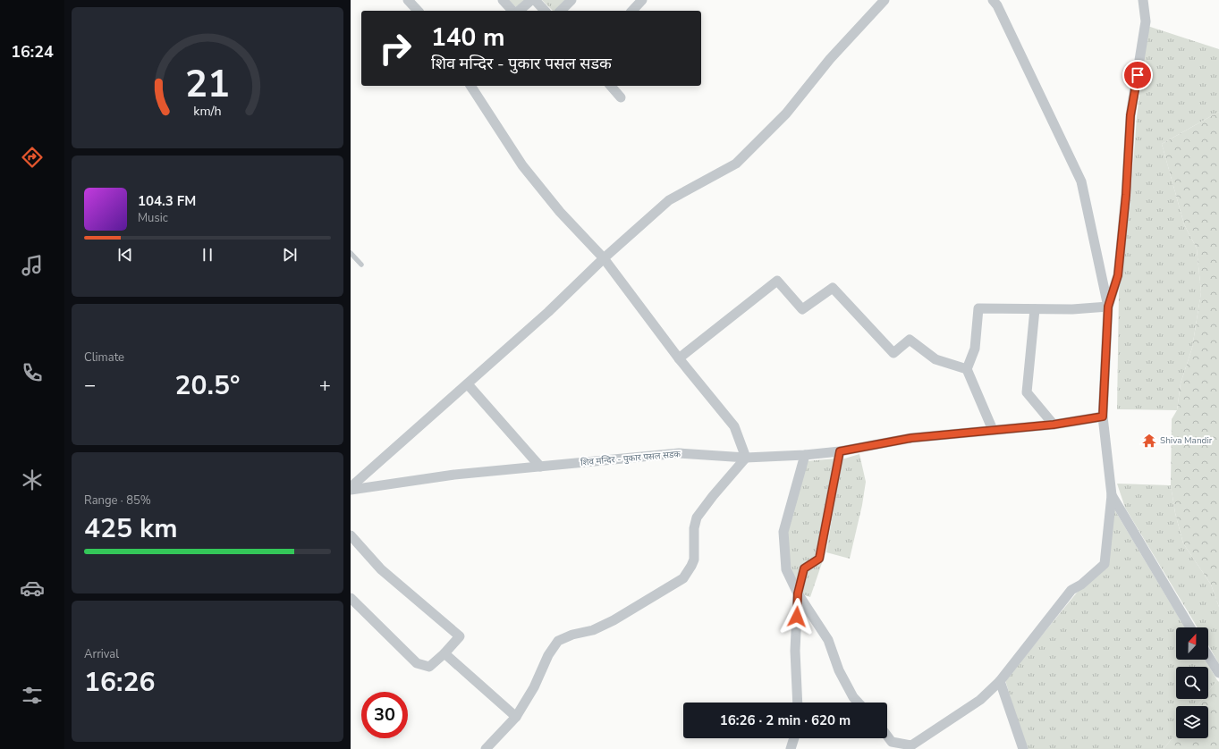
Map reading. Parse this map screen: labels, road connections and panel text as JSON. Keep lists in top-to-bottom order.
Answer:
{
  "streets": {
    "street": ["शिव मन्दिर - पुकार पसल सडक"]
  },
  "places": {
    "temple": ["Shiva Mandir"]
  },
  "north": "top",
  "page": {
    "tabs": "16:24",
    "turn": ["140 m", "शिव मन्दिर - पुकार पसल सडक"],
    "song": ["104.3 FM", "Music"],
    "tile": [
      "Climate",
      ["Range · 85%", "425 km"],
      ["Arrival", "16:26"]
    ],
    "heat": ["−", "20.5°", "+"],
    "limit": "30",
    "trip": "16:26 · 2 min · 620 m",
    "gauge": ["21", "km/h"]
  }
}
